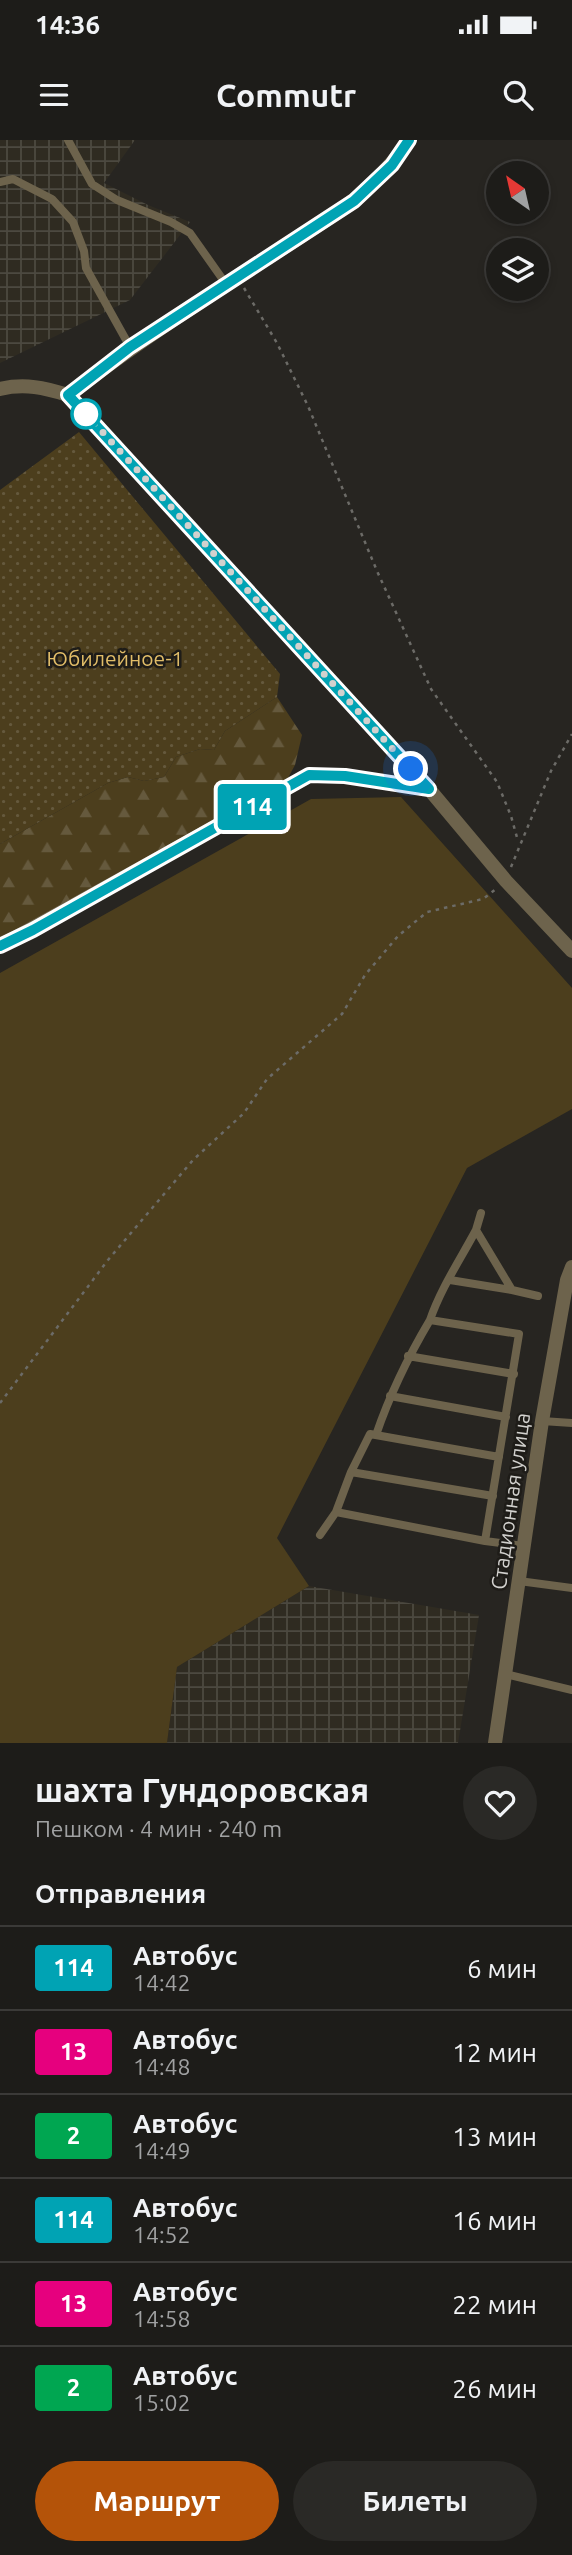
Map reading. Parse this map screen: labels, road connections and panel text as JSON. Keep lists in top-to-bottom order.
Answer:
{
  "streets": {
    "street": ["Стадионная улица"]
  },
  "parks": ["Юбилейное-1"],
  "lines": ["bus line 114"],
  "north": "top left",
  "page": {
    "status": "14:36",
    "header": "Commutr",
    "on_map": "114",
    "heading": [
      ["шахта Гундоровская", "Пешком · 4 мин · 240 m"],
      "Отправления"
    ],
    "list": [
      {
        "mark": "114",
        "name": "Автобус",
        "note": "14:42",
        "value": "6 мин"
      },
      {
        "mark": "13",
        "name": "Автобус",
        "note": "14:48",
        "value": "12 мин"
      },
      {
        "mark": "2",
        "name": "Автобус",
        "note": "14:49",
        "value": "13 мин"
      },
      {
        "mark": "114",
        "name": "Автобус",
        "note": "14:52",
        "value": "16 мин"
      },
      {
        "mark": "13",
        "name": "Автобус",
        "note": "14:58",
        "value": "22 мин"
      },
      {
        "mark": "2",
        "name": "Автобус",
        "note": "15:02",
        "value": "26 мин"
      }
    ],
    "buttons": ["Маршрут", "Билеты"]
  }
}
